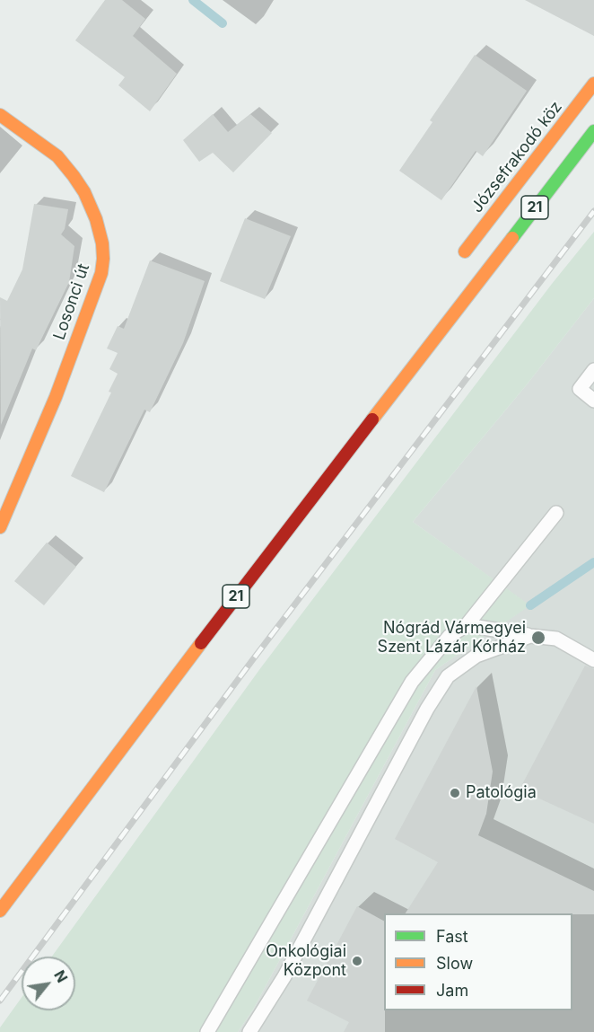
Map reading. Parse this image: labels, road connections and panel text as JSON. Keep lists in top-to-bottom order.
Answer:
{
  "streets": {
    "main road": ["Józsefrakodó köz", "21", "Losonci út"]
  },
  "places": ["Nógrád Vármegyei Szent Lázár Kórház", "Patológia", "Onkológiai Központ"],
  "legend": ["Fast", "Slow", "Jam"],
  "north": "top right"
}
